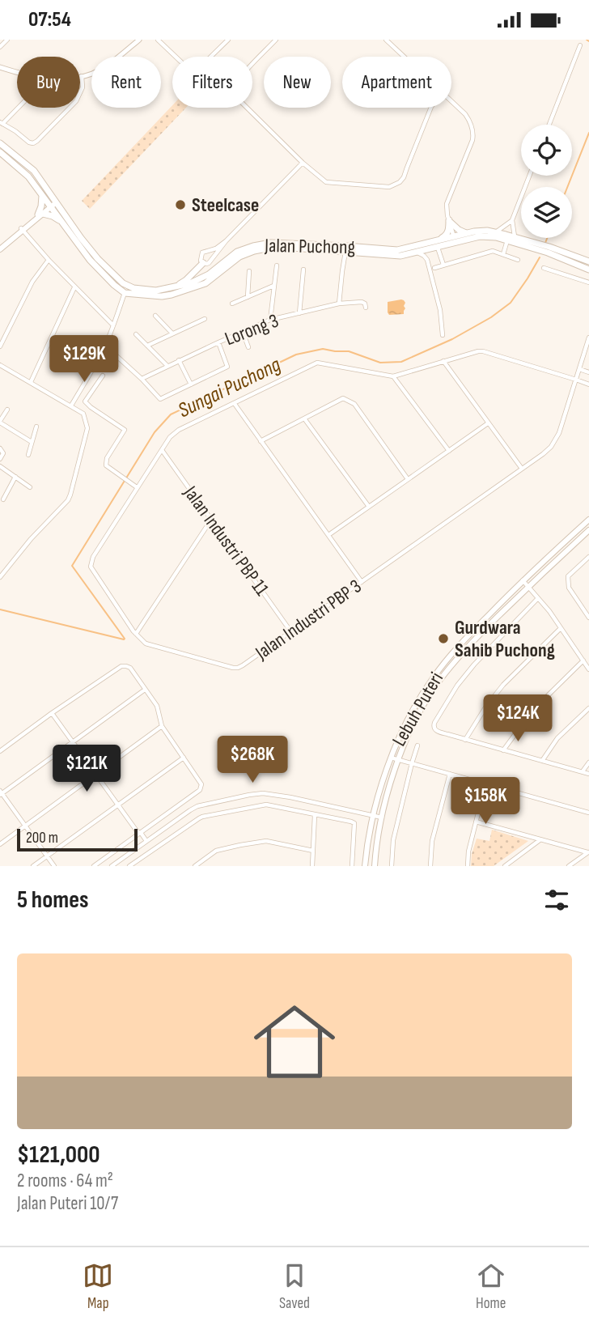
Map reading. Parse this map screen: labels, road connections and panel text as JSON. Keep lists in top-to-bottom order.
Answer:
{
  "streets": {
    "main road": ["Jalan Puchong", "Lebuh Puteri"],
    "street": ["Lorong 3", "Jalan Industri PBP 11", "Jalan Industri PBP 3"]
  },
  "crossings": [
    ["Jalan Industri PBP 11", "Jalan Industri PBP 3"]
  ],
  "water": ["Sungai Puchong"],
  "places": ["Steelcase", "Gurdwara Sahib Puchong"],
  "scale_bar": "200 m",
  "page": {
    "status": "07:54",
    "chip": [
      "Buy",
      "Rent",
      "Filters",
      "New",
      "Apartment"
    ],
    "price": [
      "$129K",
      "$124K",
      "$268K",
      "$121K",
      "$158K"
    ],
    "scale": "200 m",
    "heading": "5 homes",
    "list": [
      {
        "name": "$121,000",
        "note": "2 rooms · 64 m² · Jalan Puteri 10/7"
      }
    ],
    "tabs": ["Map", "Saved", "Home"]
  }
}
